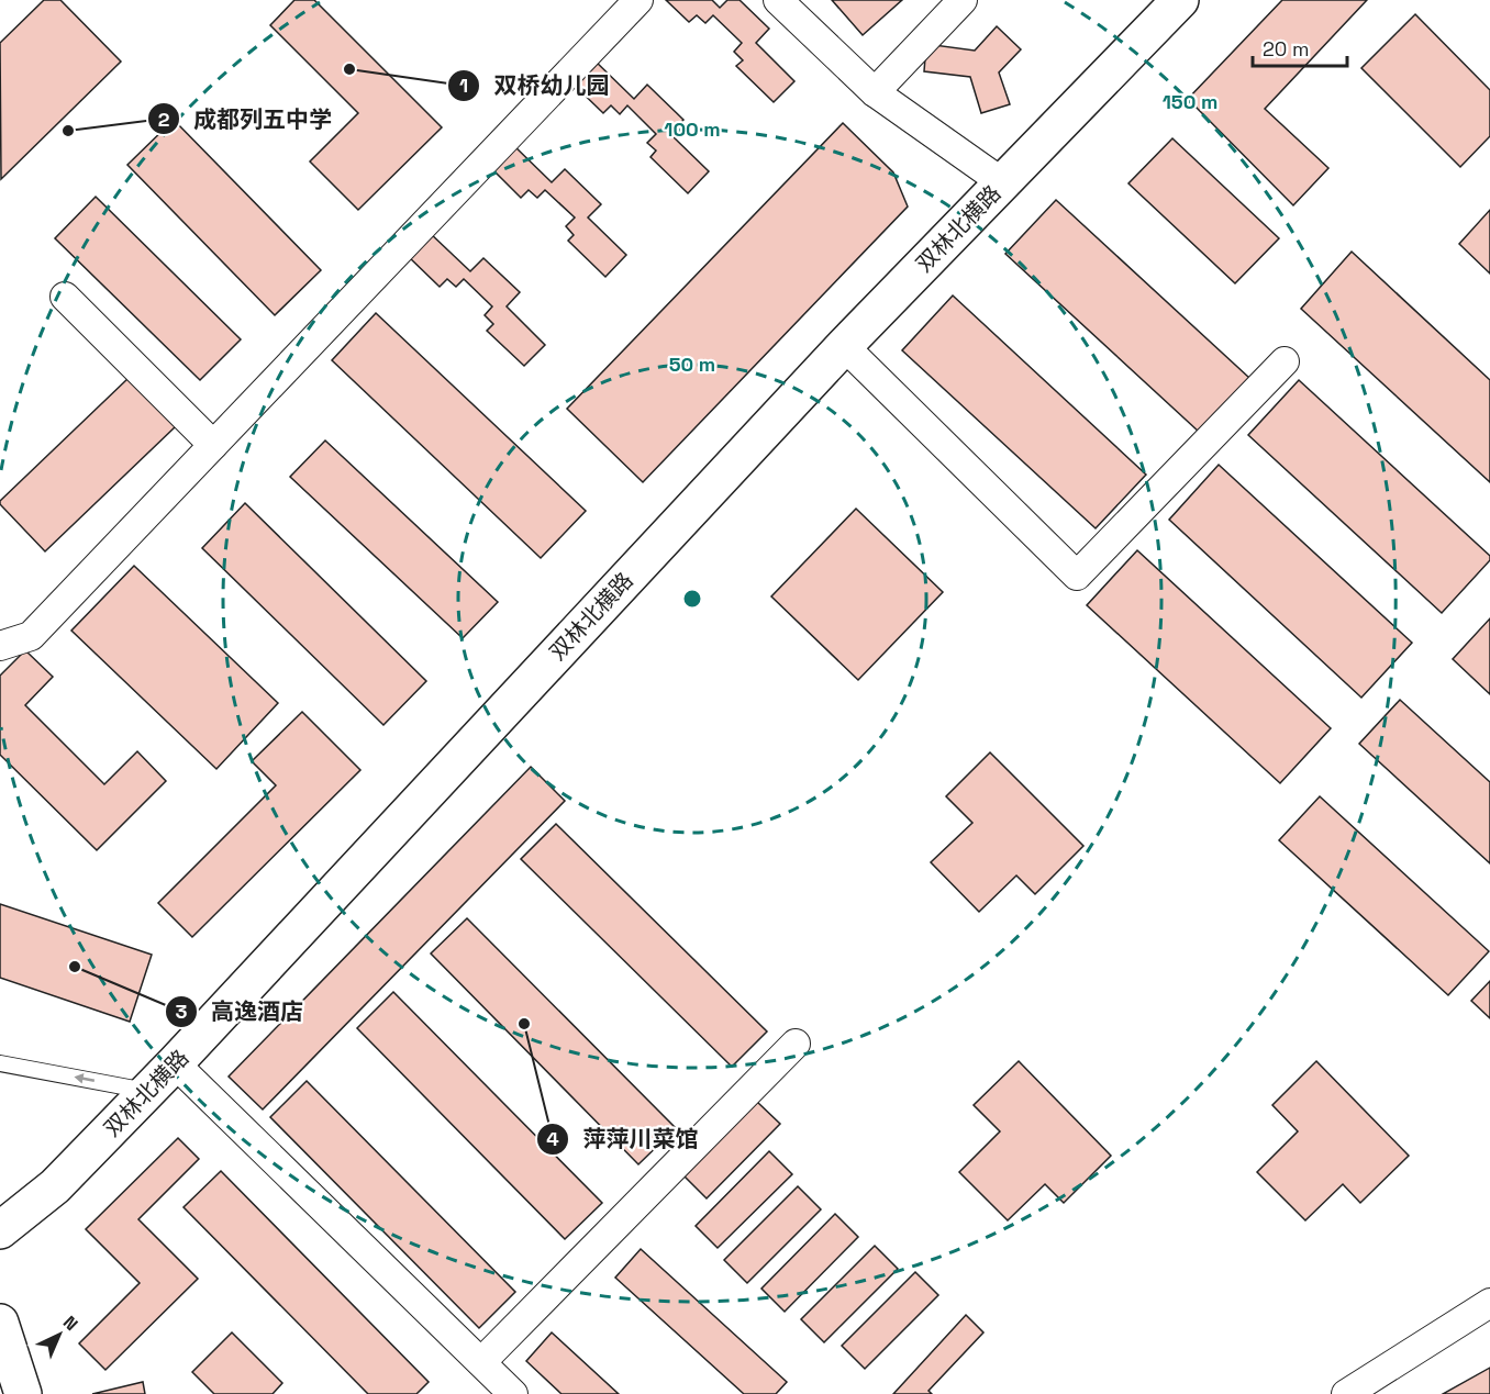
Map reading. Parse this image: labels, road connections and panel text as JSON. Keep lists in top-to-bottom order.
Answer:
{
  "streets": {
    "street": ["双林北横路"]
  },
  "places": [
    "双桥幼儿园",
    "成都列五中学",
    "高逸酒店",
    "萍萍川菜馆"
  ],
  "scale_bar": "20 m",
  "north": "top right",
  "rings": ["150 m", "100 m", "50 m"]
}
